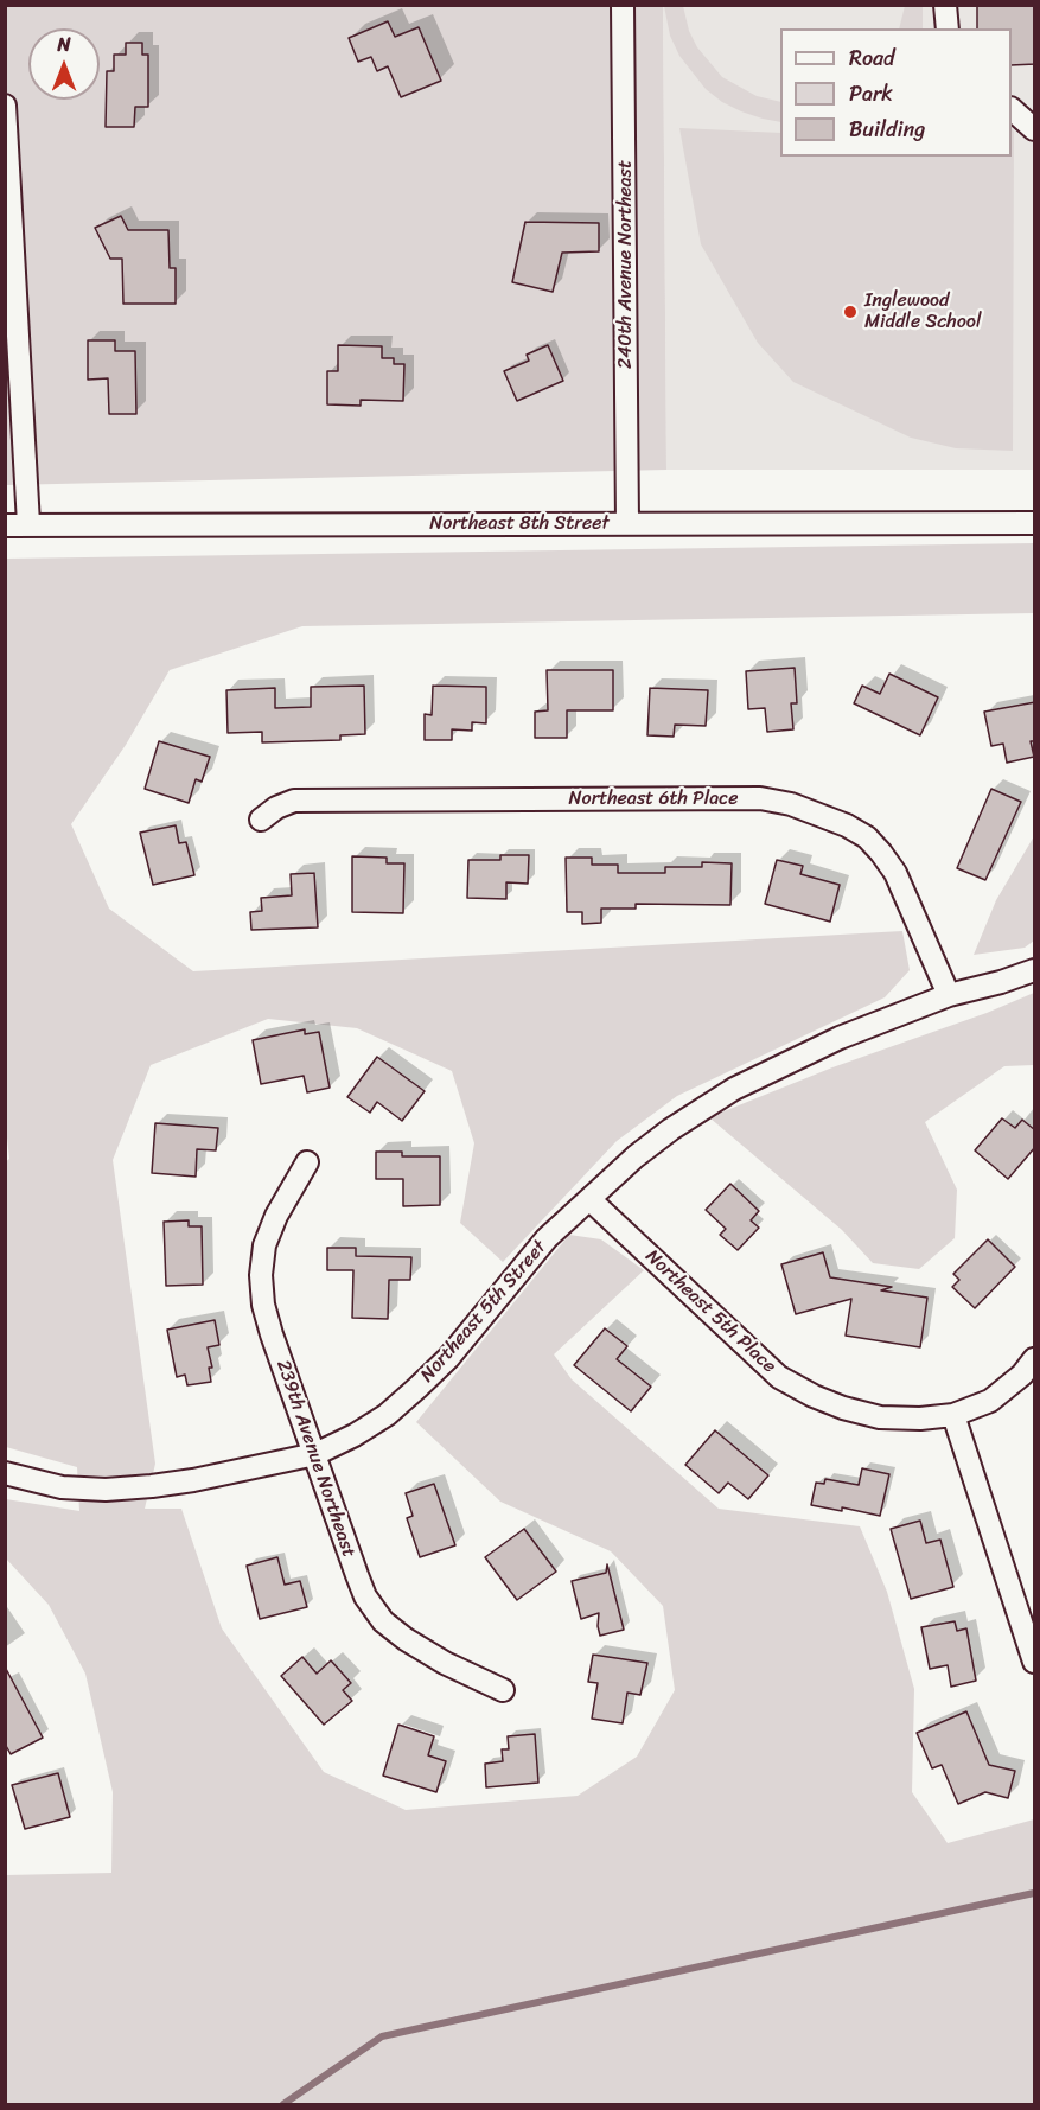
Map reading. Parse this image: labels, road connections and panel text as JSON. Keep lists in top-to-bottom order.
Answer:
{
  "streets": {
    "street": [
      "240th Avenue Northeast",
      "Northeast 8th Street",
      "Northeast 6th Place",
      "Northeast 5th Street",
      "Northeast 5th Place",
      "239th Avenue Northeast"
    ]
  },
  "crossings": [
    ["240th Avenue Northeast", "Northeast 8th Street"],
    ["Northeast 6th Place", "Northeast 5th Street"],
    ["Northeast 5th Street", "Northeast 5th Place"],
    ["Northeast 5th Street", "239th Avenue Northeast"]
  ],
  "places": ["Inglewood Middle School"],
  "legend": ["Road", "Park", "Building"],
  "north": "top"
}
